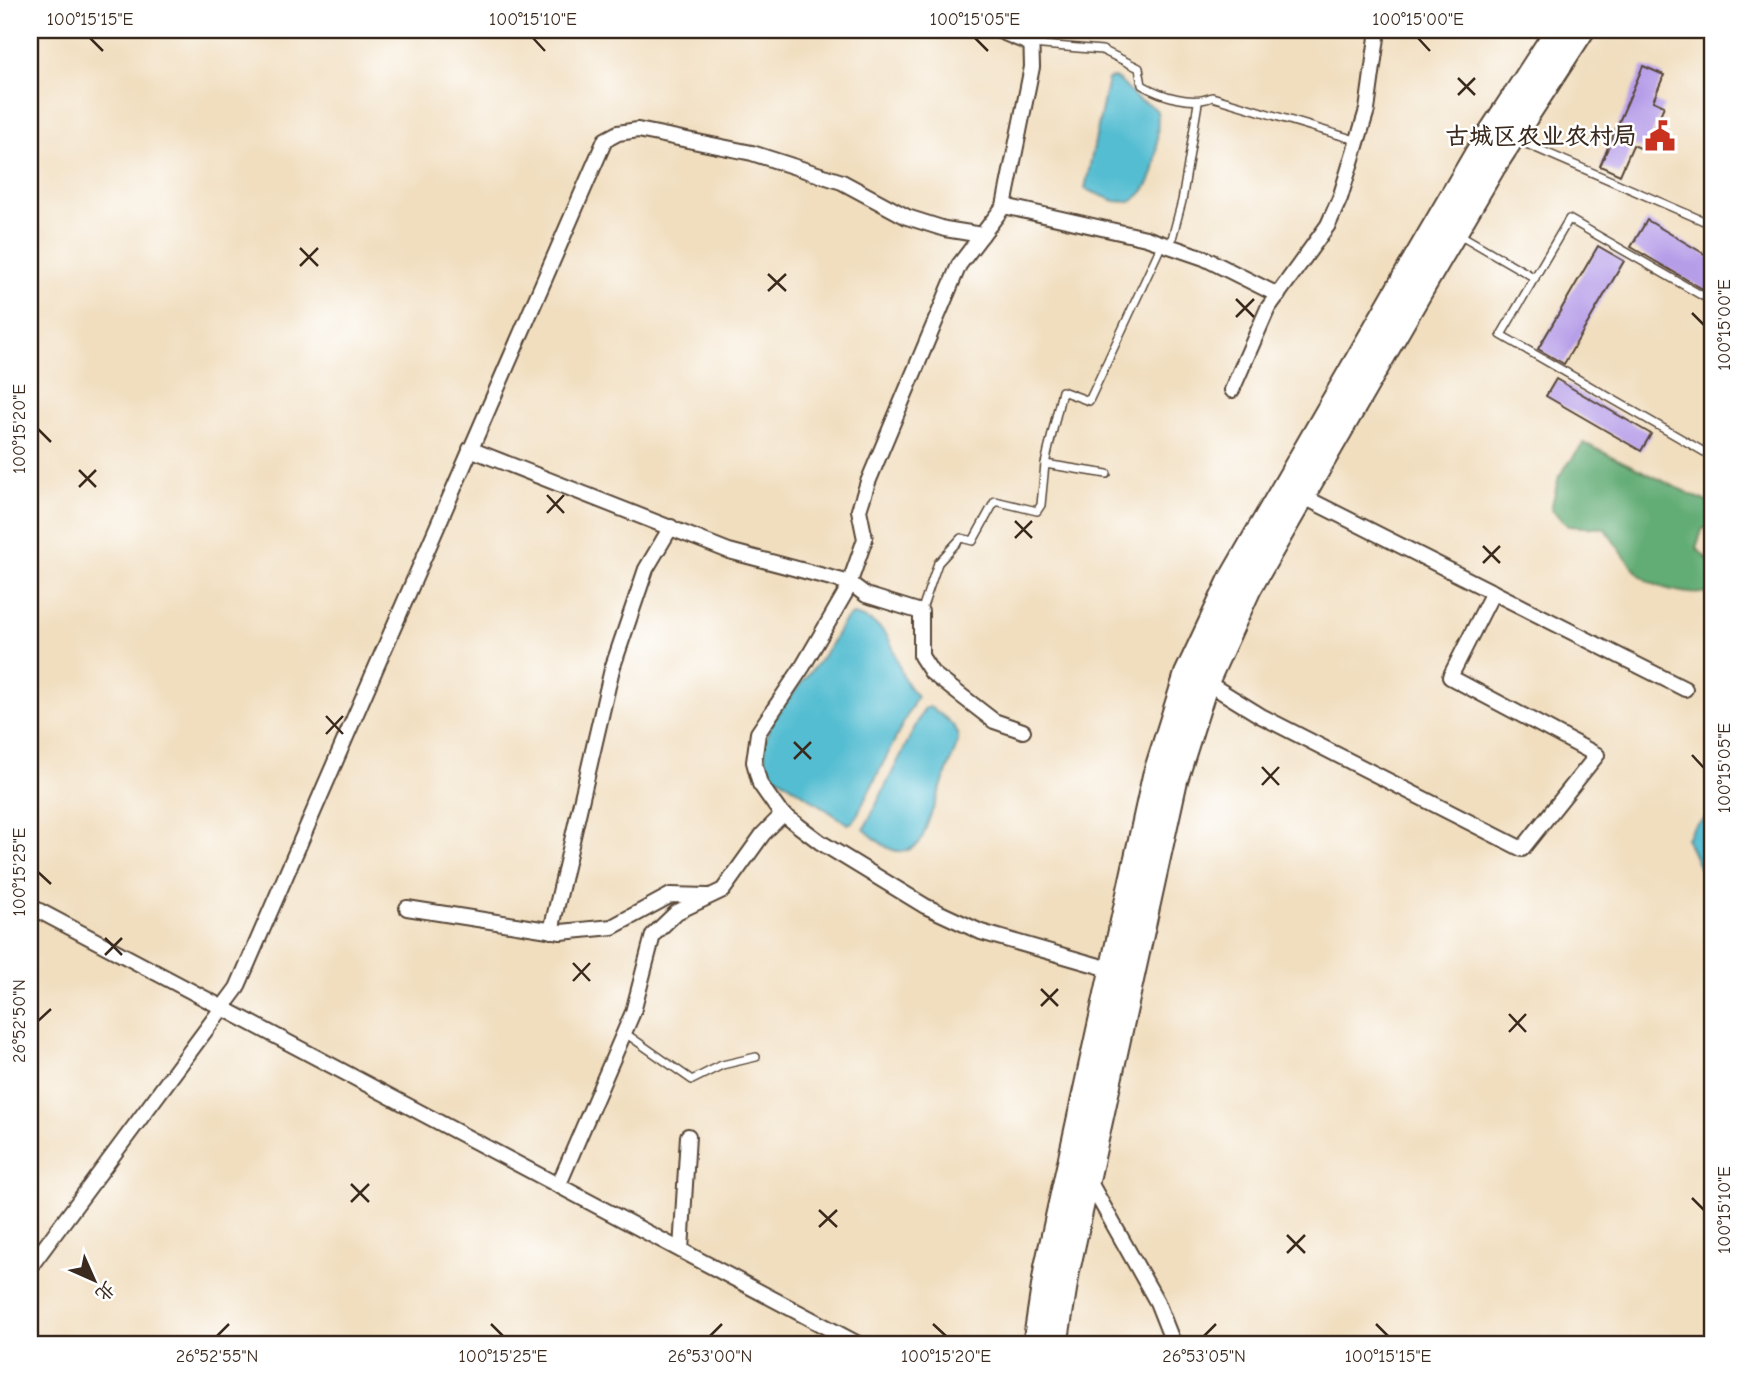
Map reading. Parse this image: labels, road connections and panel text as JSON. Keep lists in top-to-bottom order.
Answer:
{
  "places": {
    "public building": ["古城区农业农村局"]
  },
  "north": "bottom right",
  "coordinates": [
    "100°15'15\"E",
    "100°15'10\"E",
    "100°15'05\"E",
    "100°15'00\"E",
    "100°15'20\"E",
    "100°15'25\"E",
    "26°52'50\"N",
    "26°52'55\"N",
    "26°53'00\"N",
    "26°53'05\"N"
  ]
}
